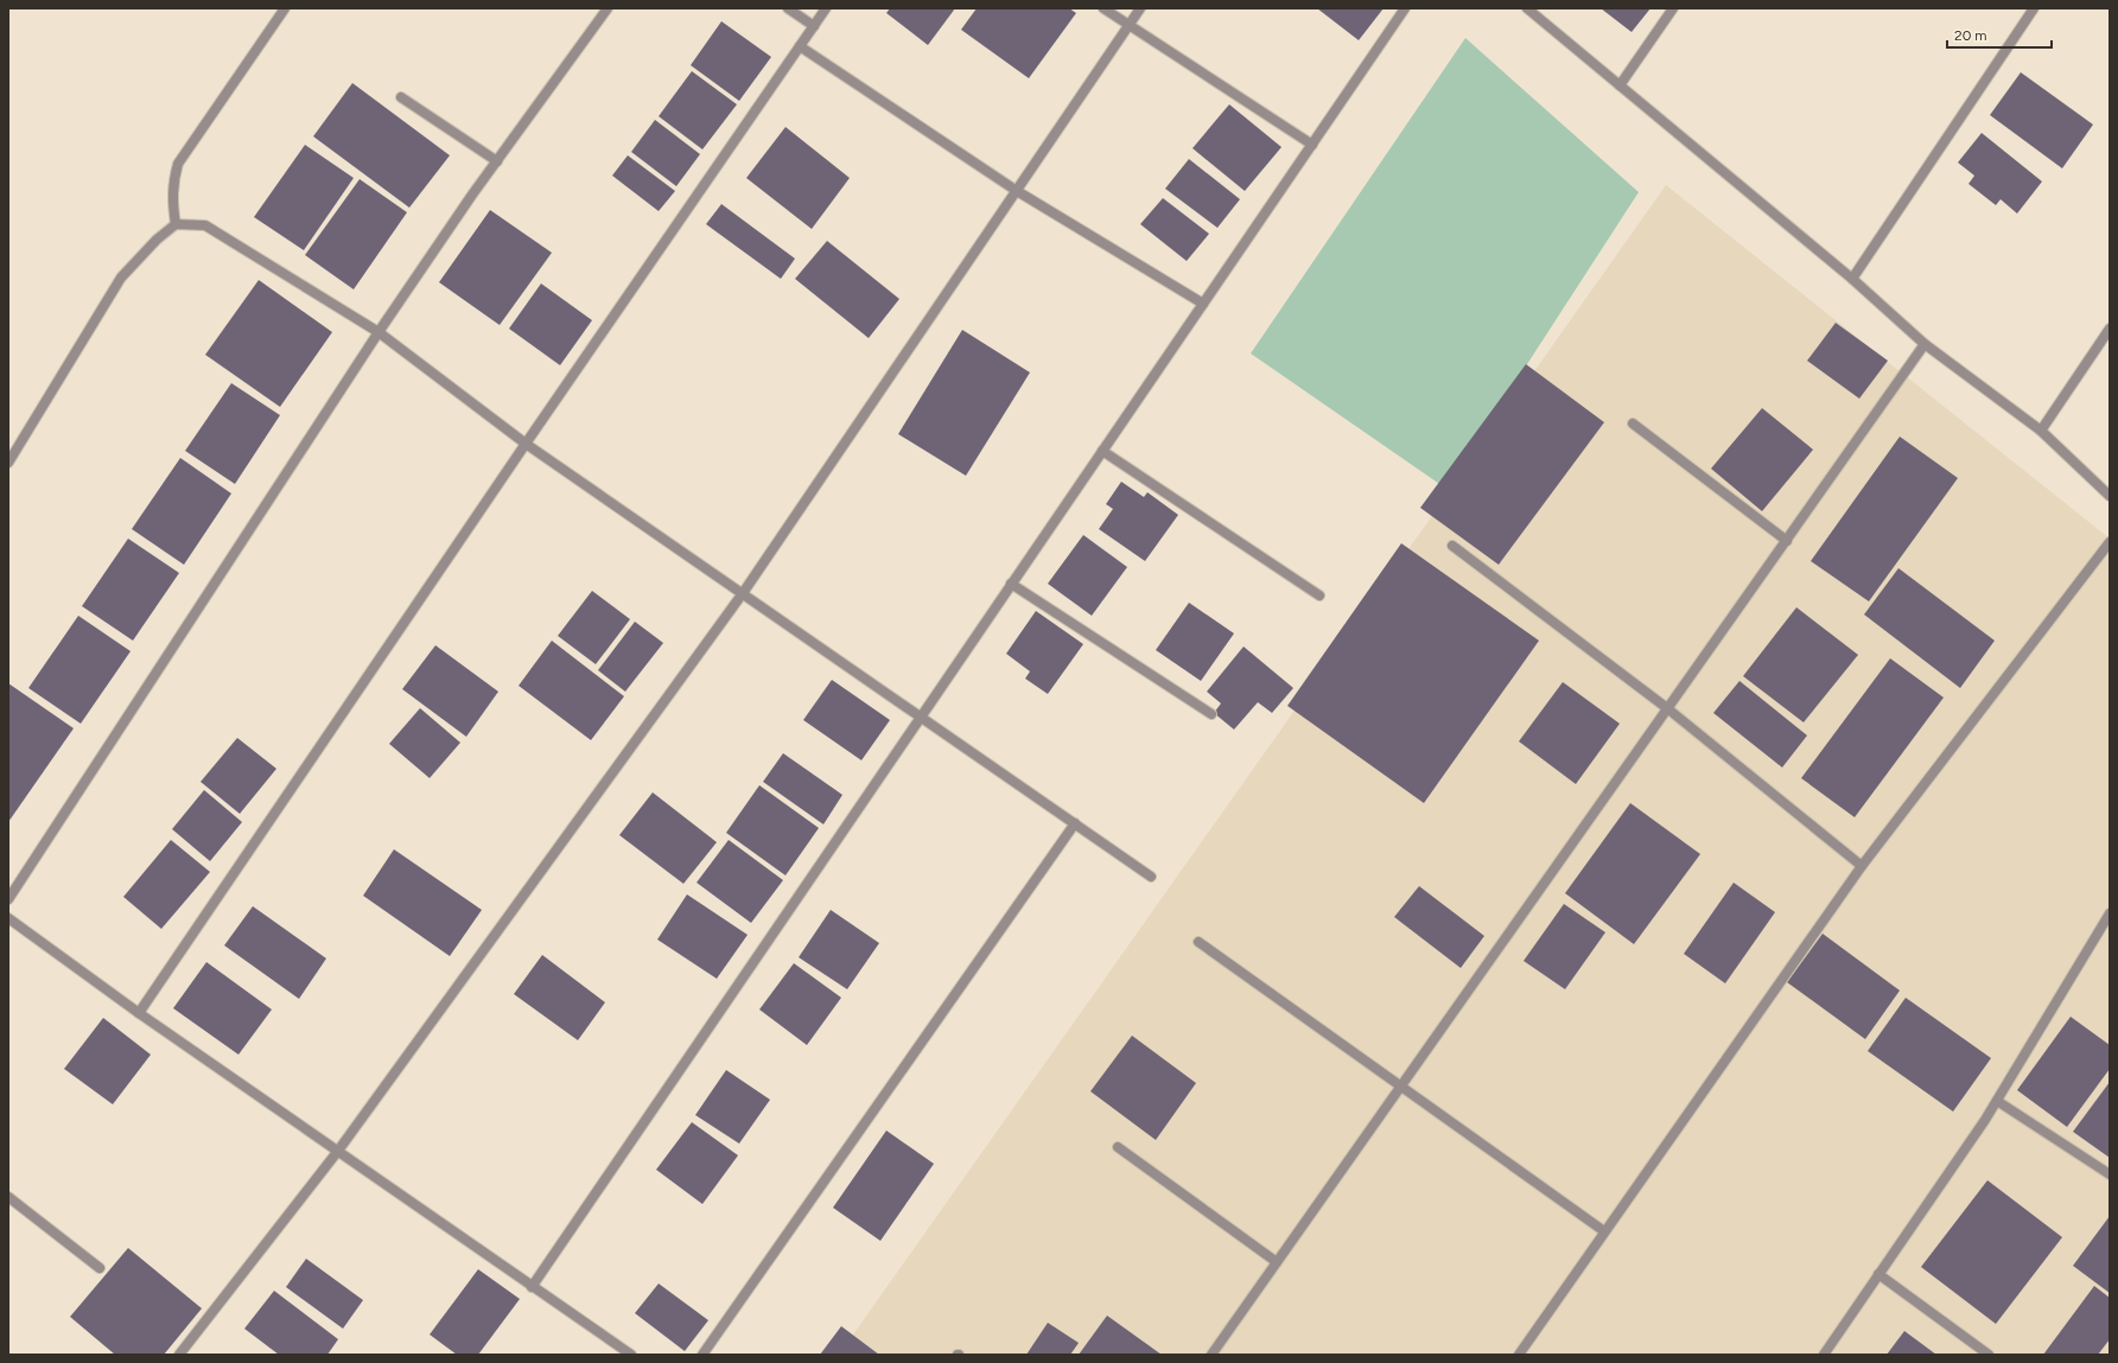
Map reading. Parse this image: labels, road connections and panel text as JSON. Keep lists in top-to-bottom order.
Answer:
{
  "scale_bar": "20 m"
}
